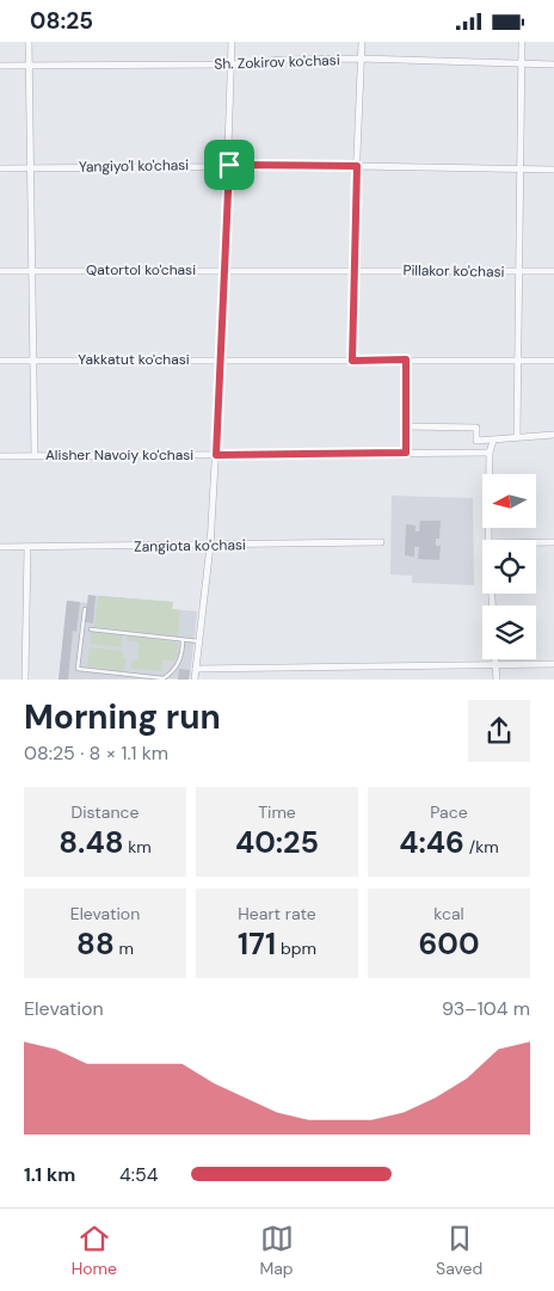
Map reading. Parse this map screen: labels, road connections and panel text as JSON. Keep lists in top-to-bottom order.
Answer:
{
  "streets": {
    "street": [
      "Sh. Zokirov ko'chasi",
      "Yangiyo'l ko'chasi",
      "Qatortol ko'chasi",
      "Pillakor ko'chasi",
      "Yakkatut ko'chasi",
      "Alisher Navoiy ko'chasi",
      "Zangiota ko'chasi"
    ]
  },
  "crossings": [
    ["Qatortol ko'chasi", "Pillakor ko'chasi"]
  ],
  "north": "left",
  "page": {
    "status": "08:25",
    "heading": ["Morning run", "08:25 · 8 × 1.1 km"],
    "stats": [
      ["Distance", "8.48 km"],
      ["Time", "40:25"],
      ["Pace", "4:46 /km"],
      ["Elevation", "88 m"],
      ["Heart rate", "171 bpm"],
      ["kcal", "600"]
    ],
    "chart": ["Elevation", "93–104 m"],
    "list": [
      {
        "name": "1.1 km",
        "note": "4:54"
      }
    ],
    "tabs": ["Home", "Map", "Saved"]
  }
}
